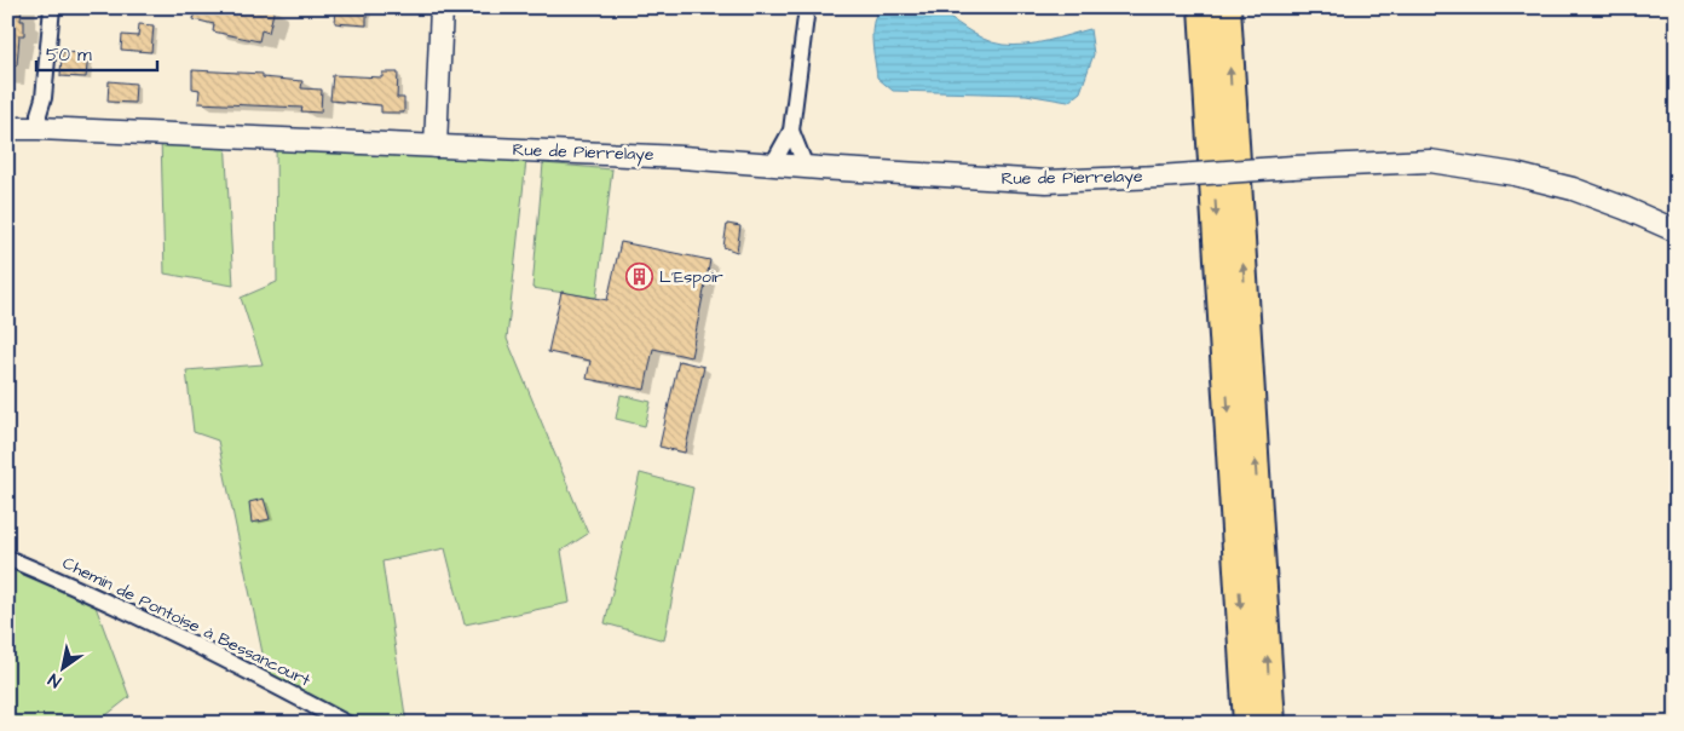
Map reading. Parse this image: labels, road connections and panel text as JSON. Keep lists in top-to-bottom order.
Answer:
{
  "streets": {
    "main road": ["Rue de Pierrelaye"],
    "street": ["Chemin de Pontoise à Bessancourt"]
  },
  "places": {
    "building": ["L'Espoir"]
  },
  "scale_bar": "50 m",
  "north": "bottom left"
}
